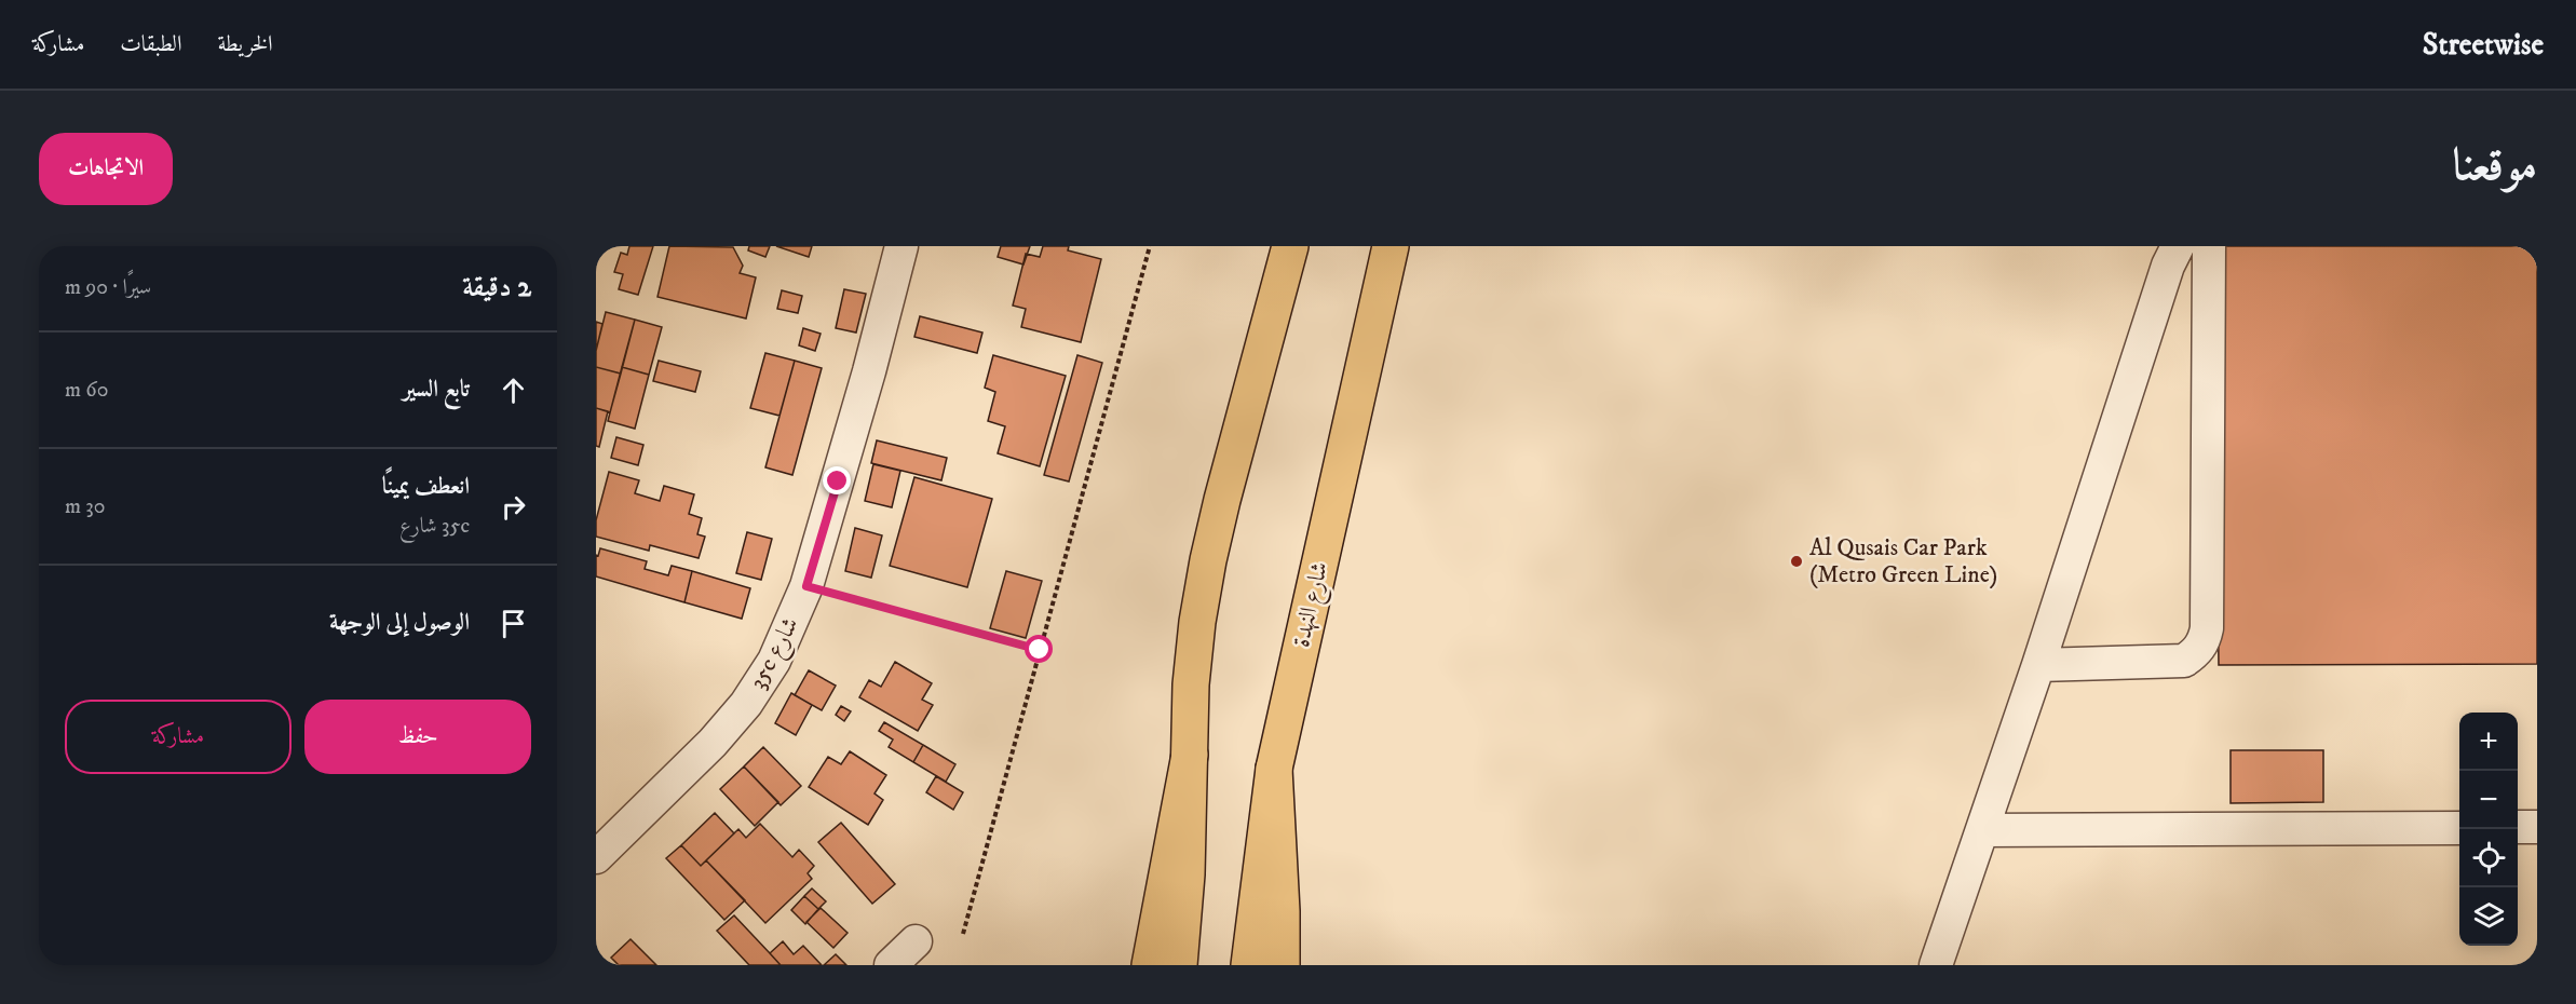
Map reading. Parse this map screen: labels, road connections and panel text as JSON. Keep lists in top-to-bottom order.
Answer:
{
  "streets": {
    "main road": ["شارع النهدة"],
    "street": ["35c شارع"]
  },
  "places": ["Al Qusais Car Park (Metro Green Line)"],
  "page": {
    "header": "Streetwise",
    "nav": ["الخريطة", "الطبقات", "مشاركة"],
    "title": "موقعنا",
    "buttons": [
      "الاتجاهات",
      ["حفظ", "مشاركة"]
    ],
    "heading": ["2 دقيقة", "سيرًا · 90 m"],
    "list": [
      ["تابع السير", "60 m"],
      ["انعطف يمينًا", "35c شارع", "30 m"],
      "الوصول إلى الوجهة"
    ],
    "map_buttons": ["+", "−"]
  }
}
